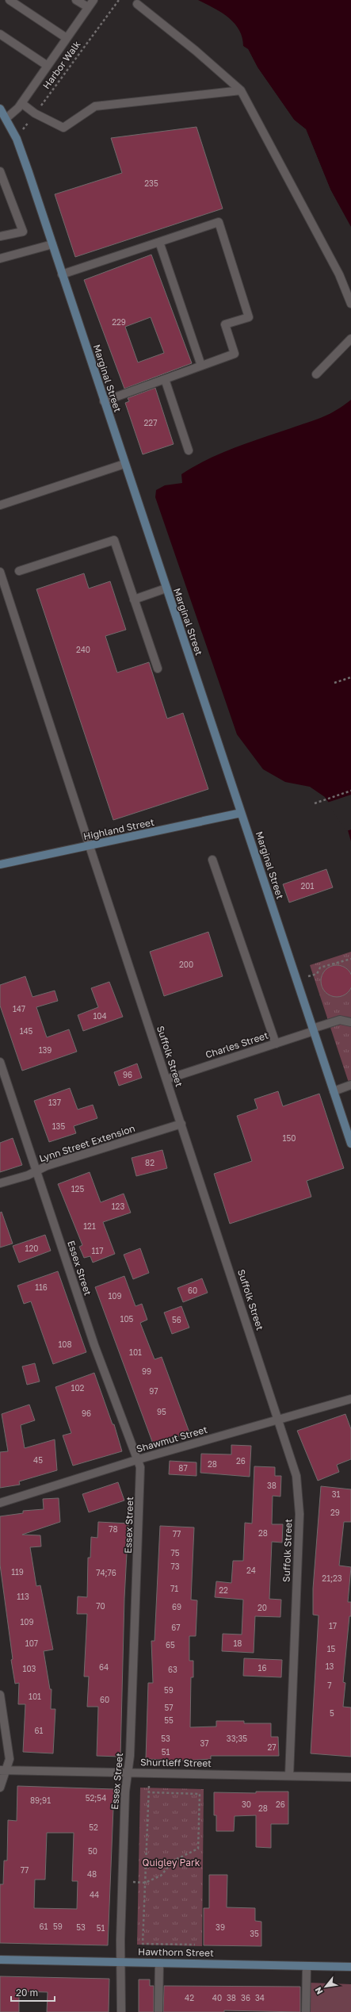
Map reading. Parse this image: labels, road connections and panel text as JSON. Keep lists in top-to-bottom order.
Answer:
{
  "streets": {
    "main road": ["Marginal Street", "Highland Street", "Hawthorn Street"],
    "street": [
      "Charles Street",
      "Suffolk Street",
      "Lynn Street Extension",
      "Essex Street",
      "Shawmut Street",
      "Shurtleff Street"
    ],
    "path": ["Harbor Walk"]
  },
  "crossings": [
    ["Harbor Walk", "Marginal Street"],
    ["Marginal Street", "Highland Street"],
    ["Marginal Street", "Charles Street"],
    ["Highland Street", "Suffolk Street"],
    ["Charles Street", "Suffolk Street"],
    ["Suffolk Street", "Lynn Street Extension"],
    ["Suffolk Street", "Shawmut Street"],
    ["Suffolk Street", "Shurtleff Street"],
    ["Lynn Street Extension", "Essex Street"],
    ["Essex Street", "Shawmut Street"],
    ["Essex Street", "Shurtleff Street"],
    ["Essex Street", "Hawthorn Street"]
  ],
  "parks": ["Quigley Park"],
  "house_numbers": [
    "235",
    "229",
    "227",
    "240",
    "201",
    "200",
    "147",
    "104",
    "145",
    "139",
    "96",
    "137",
    "135",
    "150",
    "82",
    "125",
    "123",
    "121",
    "120",
    "117",
    "116",
    "60",
    "109",
    "105",
    "56",
    "108",
    "101",
    "99",
    "102",
    "97",
    "95",
    "96",
    "45",
    "26",
    "28",
    "87",
    "38",
    "31",
    "29",
    "78",
    "28",
    "77",
    "75",
    "73",
    "24",
    "119",
    "74;76",
    "21;23",
    "71",
    "22",
    "113",
    "70",
    "69",
    "20",
    "109",
    "17",
    "67",
    "107",
    "18",
    "65",
    "15",
    "13",
    "64",
    "16",
    "103",
    "63",
    "7",
    "59",
    "101",
    "60",
    "57",
    "5",
    "55",
    "61",
    "53",
    "33;35",
    "37",
    "27",
    "51",
    "52;54",
    "89;91",
    "30",
    "26",
    "28",
    "52",
    "50",
    "77",
    "48",
    "44",
    "61",
    "59",
    "53",
    "39",
    "51",
    "35",
    "42",
    "40",
    "38",
    "36",
    "34"
  ],
  "scale_bar": "20 m",
  "north": "bottom left"
}
